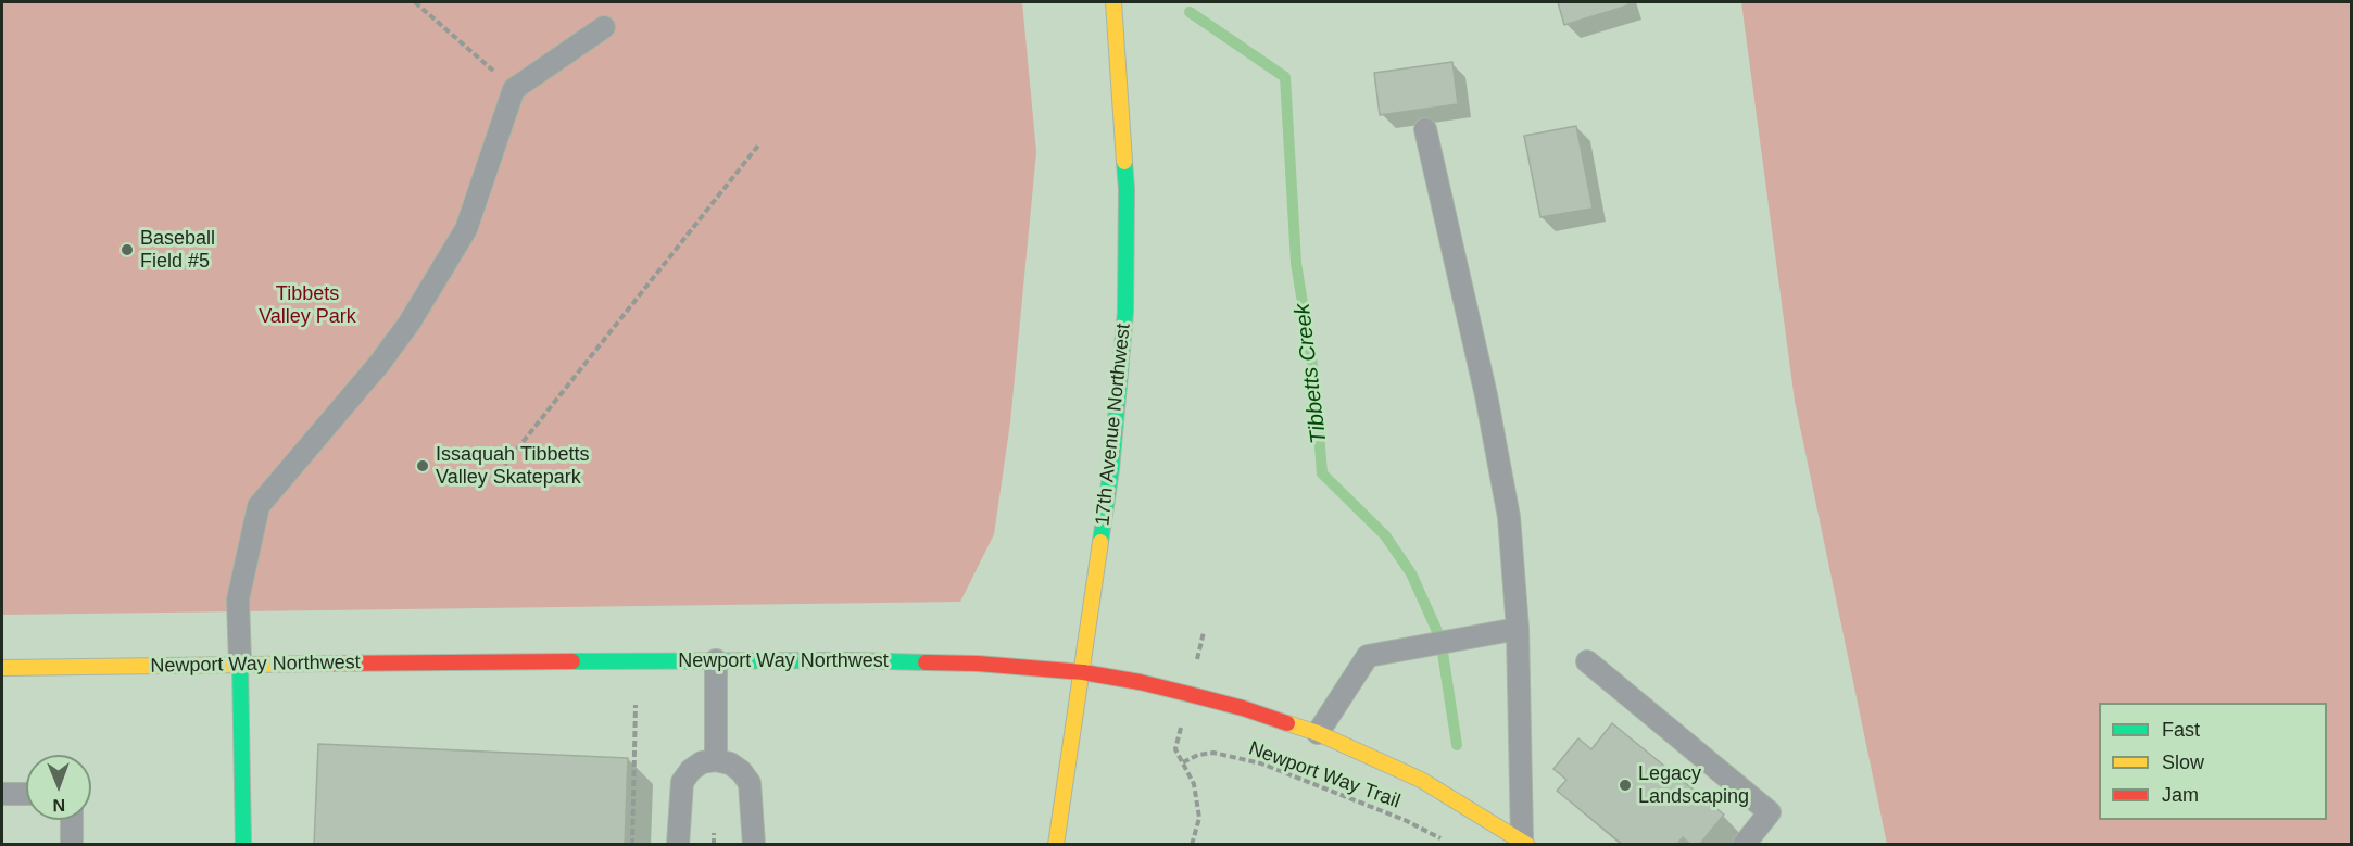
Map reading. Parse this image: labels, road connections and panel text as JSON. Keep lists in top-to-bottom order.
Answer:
{
  "streets": {
    "street": ["17th Avenue Northwest", "Newport Way Northwest"],
    "path": ["Newport Way Trail"]
  },
  "crossings": [
    ["17th Avenue Northwest", "Newport Way Northwest"]
  ],
  "water": ["Tibbetts Creek"],
  "parks": ["Tibbets Valley Park"],
  "places": ["Baseball Field #5", "Issaquah Tibbetts Valley Skatepark", "Legacy Landscaping"],
  "legend": ["Fast", "Slow", "Jam"],
  "north": "bottom"
}
